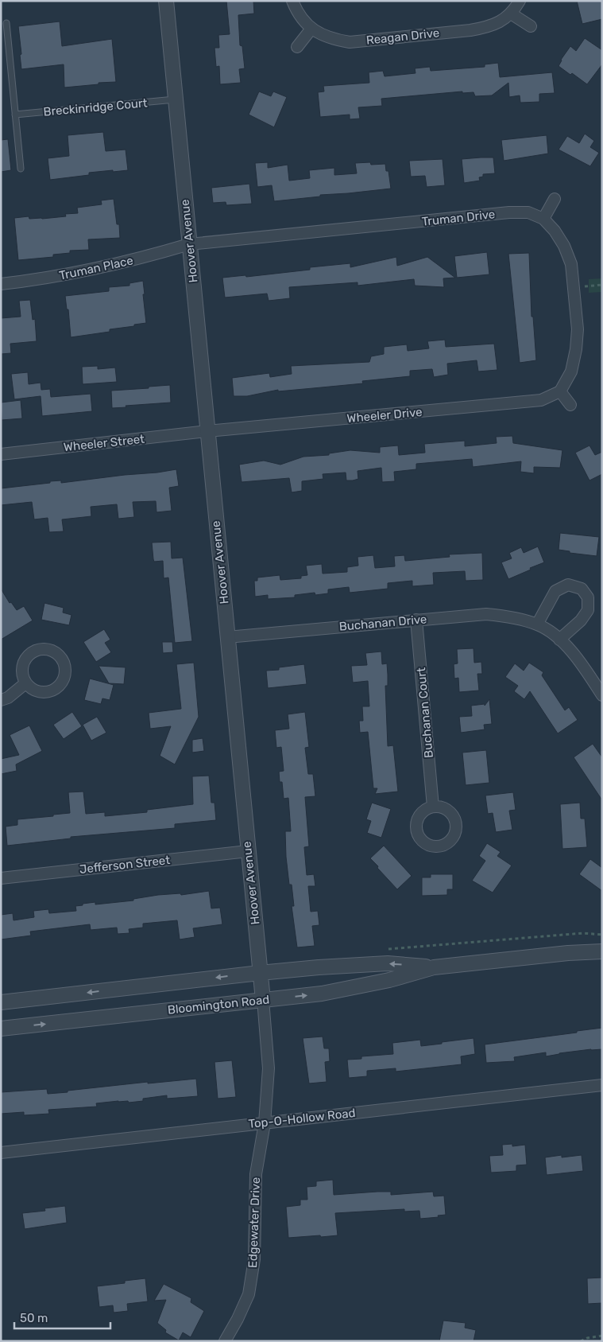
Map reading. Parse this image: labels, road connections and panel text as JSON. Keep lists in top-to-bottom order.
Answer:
{
  "streets": {
    "street": [
      "Reagan Drive",
      "Truman Drive",
      "Hoover Avenue",
      "Truman Place",
      "Wheeler Drive",
      "Wheeler Street",
      "Buchanan Drive",
      "Buchanan Court",
      "Jefferson Street",
      "Bloomington Road",
      "Top-O-Hollow Road",
      "Edgewater Drive"
    ],
    "lane": ["Breckinridge Court"]
  },
  "crossings": [
    ["Breckinridge Court", "Hoover Avenue"],
    ["Truman Drive", "Hoover Avenue"],
    ["Truman Drive", "Truman Place"],
    ["Hoover Avenue", "Truman Place"],
    ["Hoover Avenue", "Wheeler Drive"],
    ["Hoover Avenue", "Wheeler Street"],
    ["Hoover Avenue", "Buchanan Drive"],
    ["Hoover Avenue", "Jefferson Street"],
    ["Hoover Avenue", "Bloomington Road"],
    ["Hoover Avenue", "Top-O-Hollow Road"],
    ["Hoover Avenue", "Edgewater Drive"],
    ["Wheeler Drive", "Wheeler Street"],
    ["Buchanan Drive", "Buchanan Court"],
    ["Top-O-Hollow Road", "Edgewater Drive"]
  ],
  "scale_bar": "50 m"
}
